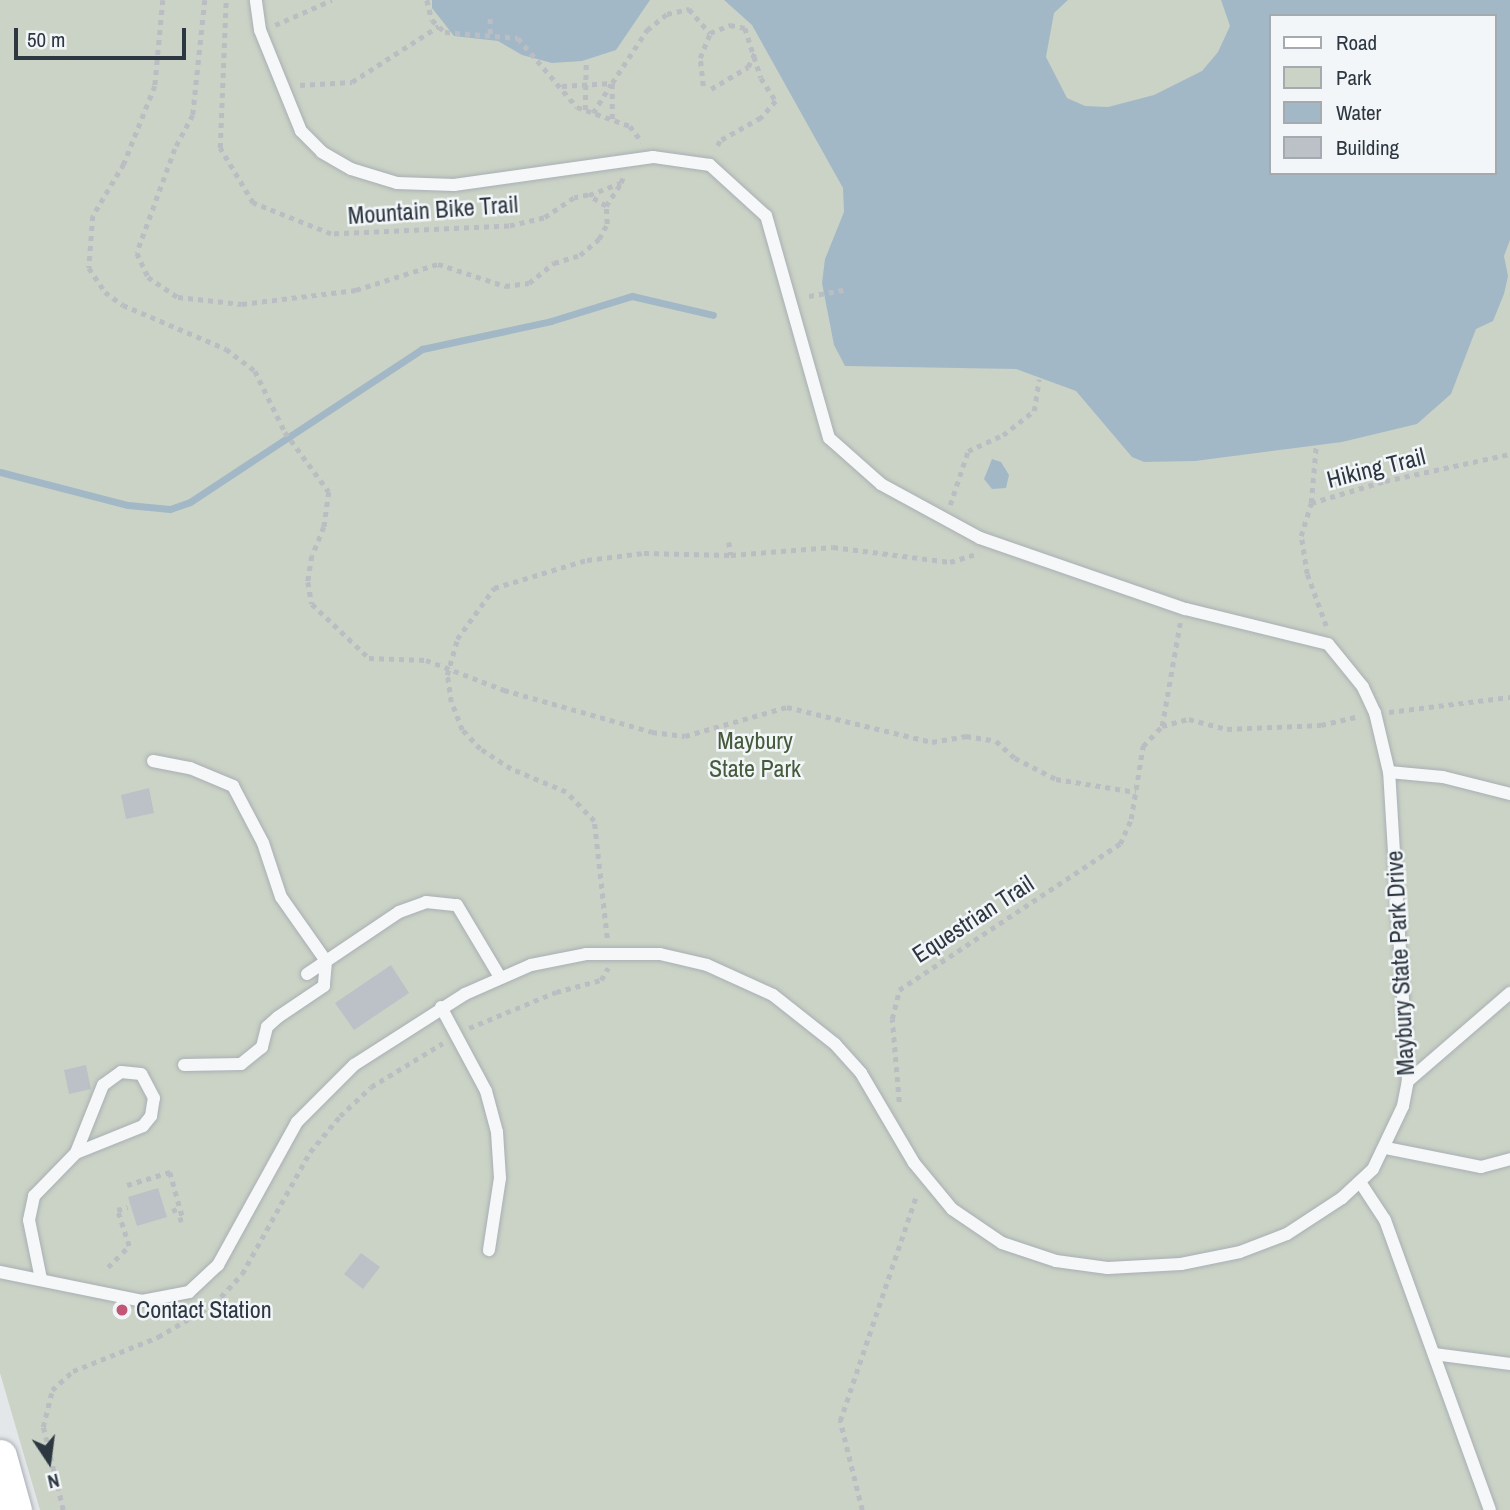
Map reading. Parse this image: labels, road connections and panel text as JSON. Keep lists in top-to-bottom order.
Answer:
{
  "streets": {
    "lane": ["Maybury State Park Drive"],
    "path": ["Mountain Bike Trail", "Hiking Trail", "Equestrian Trail"]
  },
  "crossings": [
    ["Hiking Trail", "Maybury State Park Drive"]
  ],
  "parks": ["Maybury State Park"],
  "places": ["Contact Station"],
  "legend": [
    "Road",
    "Park",
    "Water",
    "Building"
  ],
  "scale_bar": "50 m",
  "north": "bottom"
}
